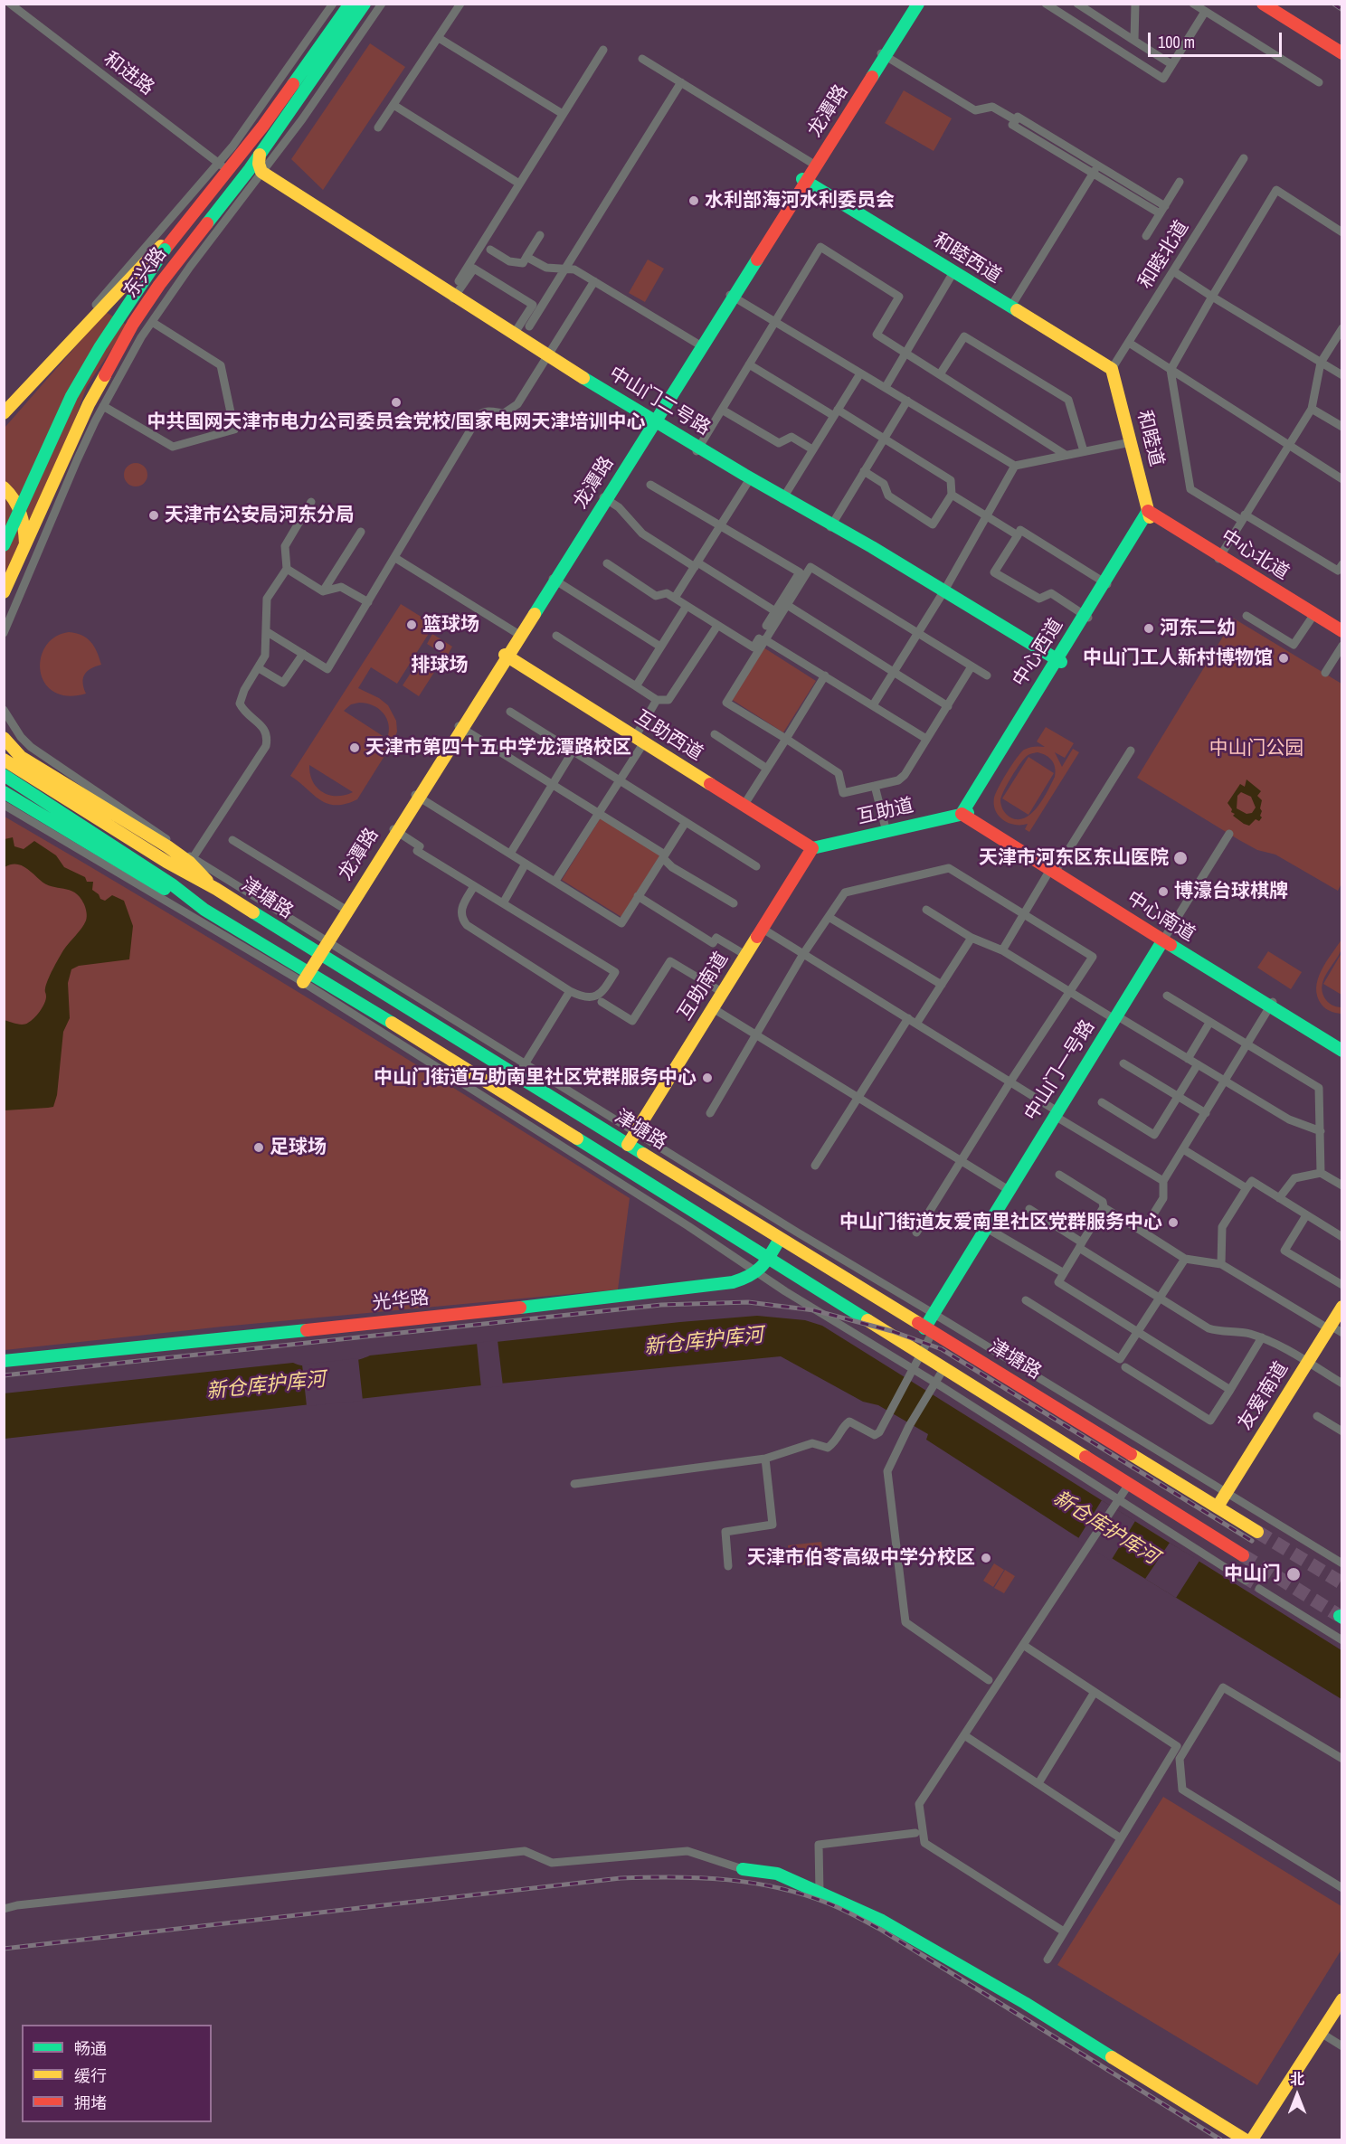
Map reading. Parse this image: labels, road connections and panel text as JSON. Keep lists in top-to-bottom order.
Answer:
{
  "streets": {
    "main road": [
      "龙潭路",
      "和睦西道",
      "东兴路",
      "中山门二号路",
      "和睦道",
      "中心北道",
      "中心西道",
      "互助西道",
      "互助道",
      "津塘路",
      "中心南道",
      "互助南道",
      "中山门一号路",
      "光华路",
      "友爱南道"
    ],
    "street": ["和进路", "和睦北道"]
  },
  "crossings": [
    ["和进路", "东兴路"],
    ["龙潭路", "和睦西道"],
    ["龙潭路", "中山门二号路"],
    ["龙潭路", "互助西道"],
    ["龙潭路", "津塘路"],
    ["和睦北道", "和睦西道"],
    ["和睦北道", "和睦道"],
    ["和睦西道", "和睦道"],
    ["东兴路", "中山门二号路"],
    ["中山门二号路", "中心西道"],
    ["和睦道", "中心北道"],
    ["和睦道", "中心西道"],
    ["中心北道", "中心西道"],
    ["中心西道", "互助道"],
    ["中心西道", "中心南道"],
    ["互助西道", "互助道"],
    ["互助西道", "互助南道"],
    ["互助道", "中心南道"],
    ["互助道", "互助南道"],
    ["津塘路", "互助南道"],
    ["津塘路", "中山门一号路"],
    ["津塘路", "友爱南道"],
    ["中心南道", "中山门一号路"]
  ],
  "water": ["新仓库护库河"],
  "parks": ["中山门公园"],
  "places": [
    "水利部海河水利委员会",
    "中共国网天津市电力公司委员会党校/国家电网天津培训中心",
    "天津市公安局河东分局",
    "篮球场",
    "河东二幼",
    "排球场",
    "中山门工人新村博物馆",
    "天津市第四十五中学龙潭路校区",
    "天津市河东区东山医院",
    "博濠台球棋牌",
    "中山门街道互助南里社区党群服务中心",
    "足球场",
    "中山门街道友爱南里社区党群服务中心",
    "天津市伯苓高级中学分校区",
    "中山门"
  ],
  "legend": ["畅通", "缓行", "拥堵"],
  "scale_bar": "100 m",
  "north": "top"
}
